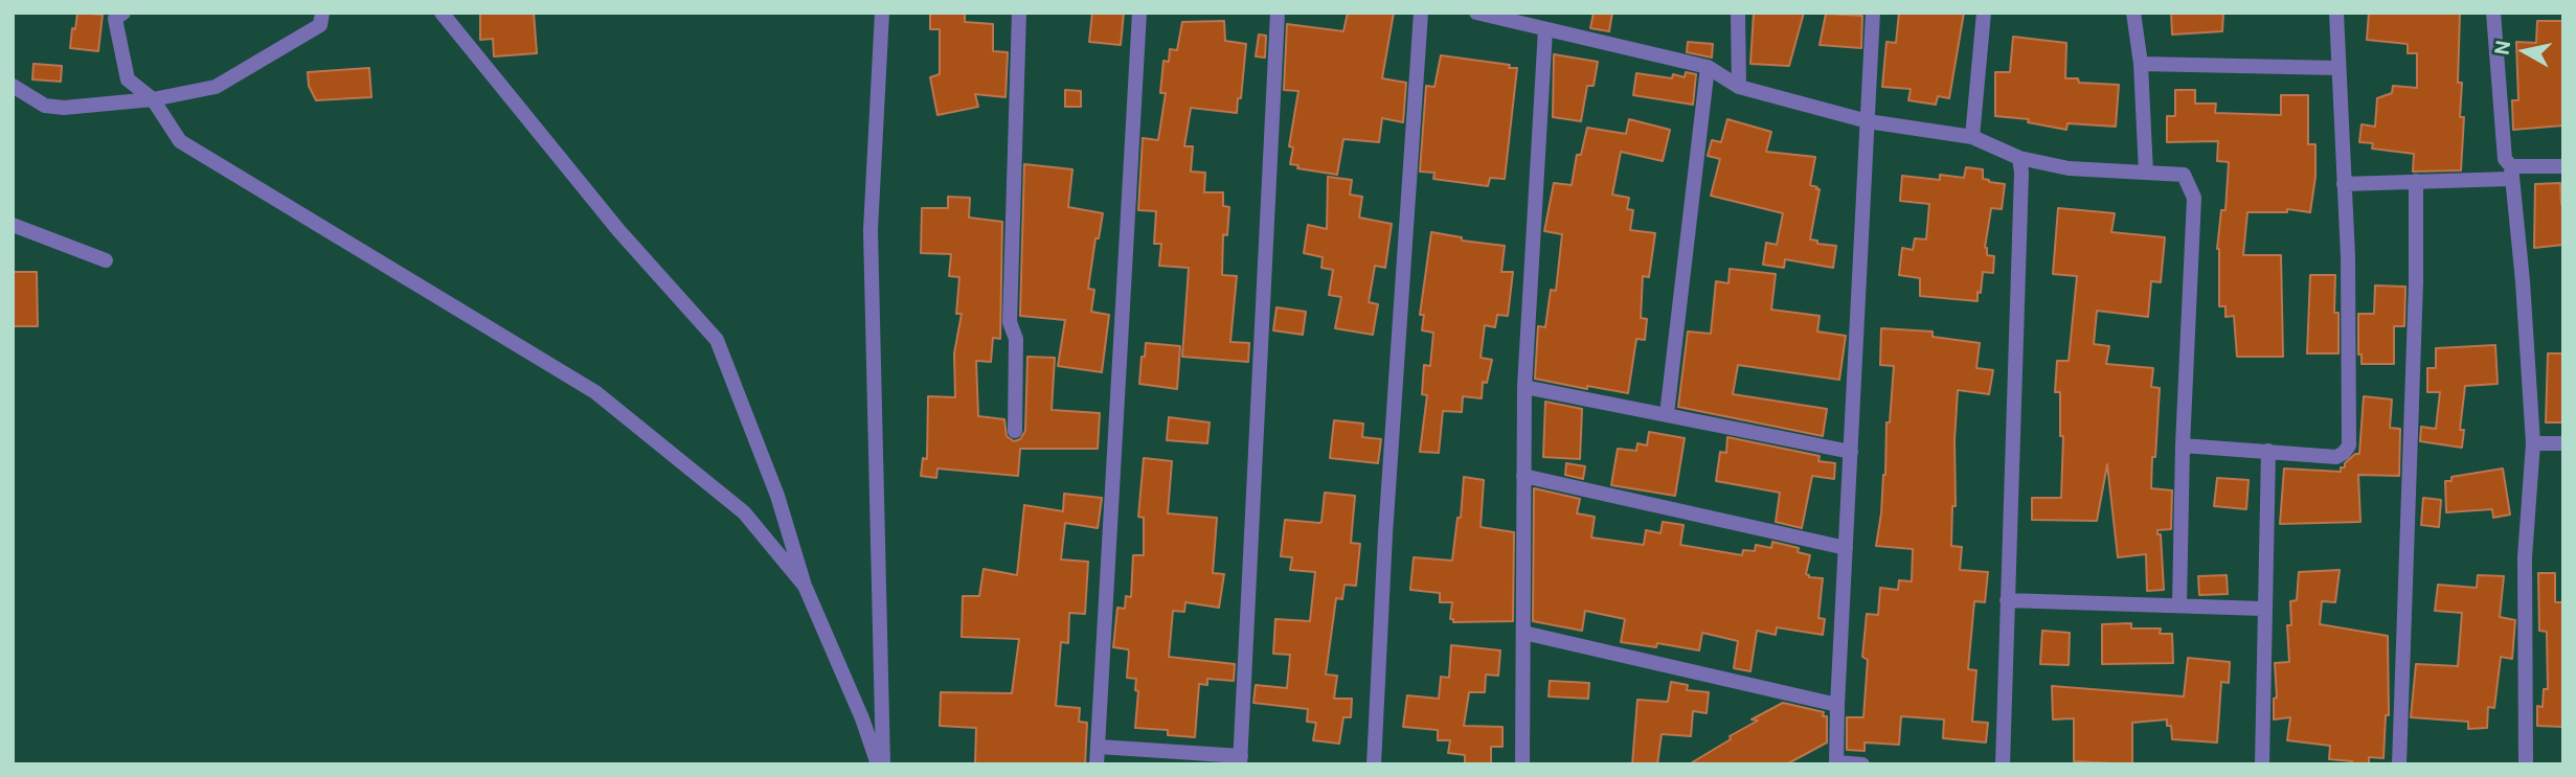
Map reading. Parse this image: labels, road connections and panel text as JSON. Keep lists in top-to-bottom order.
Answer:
{
  "north": "left"
}
